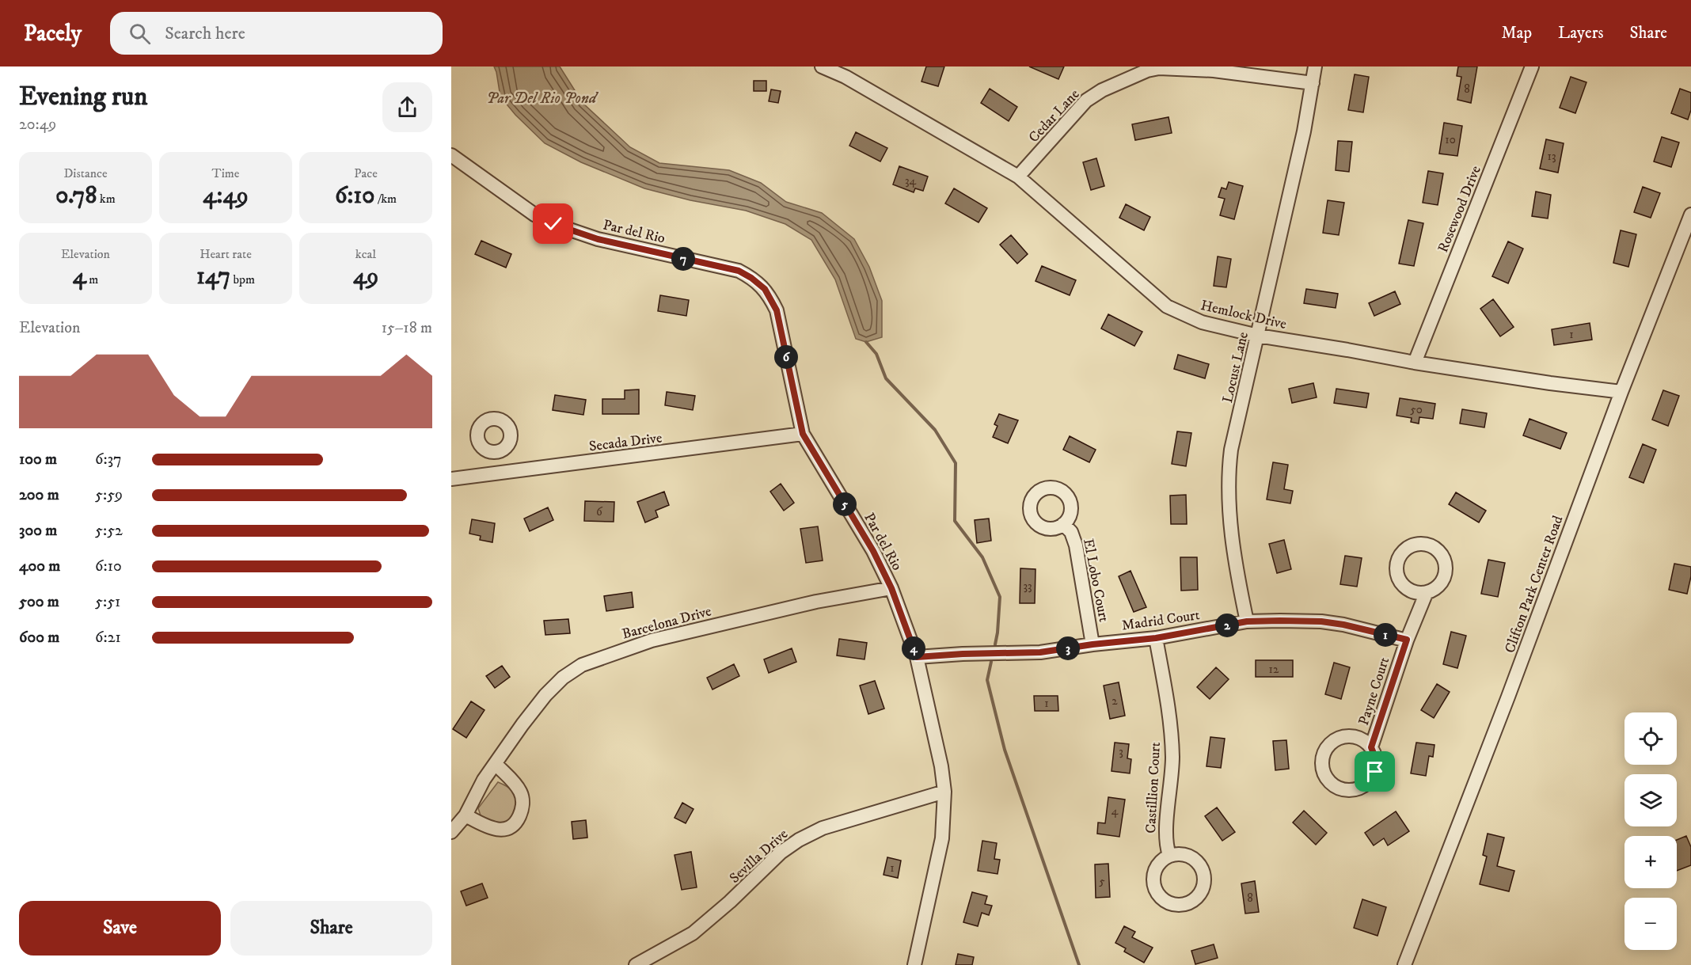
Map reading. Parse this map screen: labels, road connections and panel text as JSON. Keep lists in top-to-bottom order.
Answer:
{
  "streets": {
    "street": [
      "Cedar Lane",
      "Rosewood Drive",
      "Par del Rio",
      "Hemlock Drive",
      "Locust Lane",
      "Secada Drive",
      "El Lobo Court",
      "Clifton Park Center Road",
      "Madrid Court",
      "Barcelona Drive",
      "Payne Court",
      "Castillion Court",
      "Sevilla Drive"
    ]
  },
  "crossings": [
    ["Cedar Lane", "Hemlock Drive"],
    ["Cedar Lane", "Locust Lane"],
    ["Rosewood Drive", "Hemlock Drive"],
    ["Par del Rio", "Secada Drive"],
    ["Par del Rio", "Madrid Court"],
    ["Par del Rio", "Barcelona Drive"],
    ["Par del Rio", "Sevilla Drive"],
    ["Hemlock Drive", "Locust Lane"],
    ["Hemlock Drive", "Clifton Park Center Road"],
    ["Locust Lane", "Madrid Court"],
    ["El Lobo Court", "Madrid Court"],
    ["Madrid Court", "Payne Court"],
    ["Madrid Court", "Castillion Court"]
  ],
  "water": ["Par Del Rio Pond"],
  "house_numbers": [
    "8",
    "10",
    "13",
    "34",
    "1",
    "50",
    "6",
    "33",
    "12",
    "2",
    "1",
    "3",
    "4",
    "1",
    "5",
    "8"
  ],
  "page": {
    "header": "Pacely",
    "search": "Search here",
    "nav": ["Map", "Layers", "Share"],
    "heading": ["Evening run", "20:49"],
    "stats": [
      ["Distance", "0.78 km"],
      ["Time", "4:49"],
      ["Pace", "6:10 /km"],
      ["Elevation", "4 m"],
      ["Heart rate", "147 bpm"],
      ["kcal", "49"]
    ],
    "pins": [
      "7",
      "6",
      "5",
      "2",
      "1",
      "3",
      "4"
    ],
    "chart": ["Elevation", "15–18 m"],
    "list": [
      {
        "name": "100 m",
        "note": "6:37"
      },
      {
        "name": "200 m",
        "note": "5:59"
      },
      {
        "name": "300 m",
        "note": "5:52"
      },
      {
        "name": "400 m",
        "note": "6:10"
      },
      {
        "name": "500 m",
        "note": "5:51"
      },
      {
        "name": "600 m",
        "note": "6:21"
      }
    ],
    "map_buttons": ["+", "−"],
    "buttons": ["Save", "Share"]
  }
}
